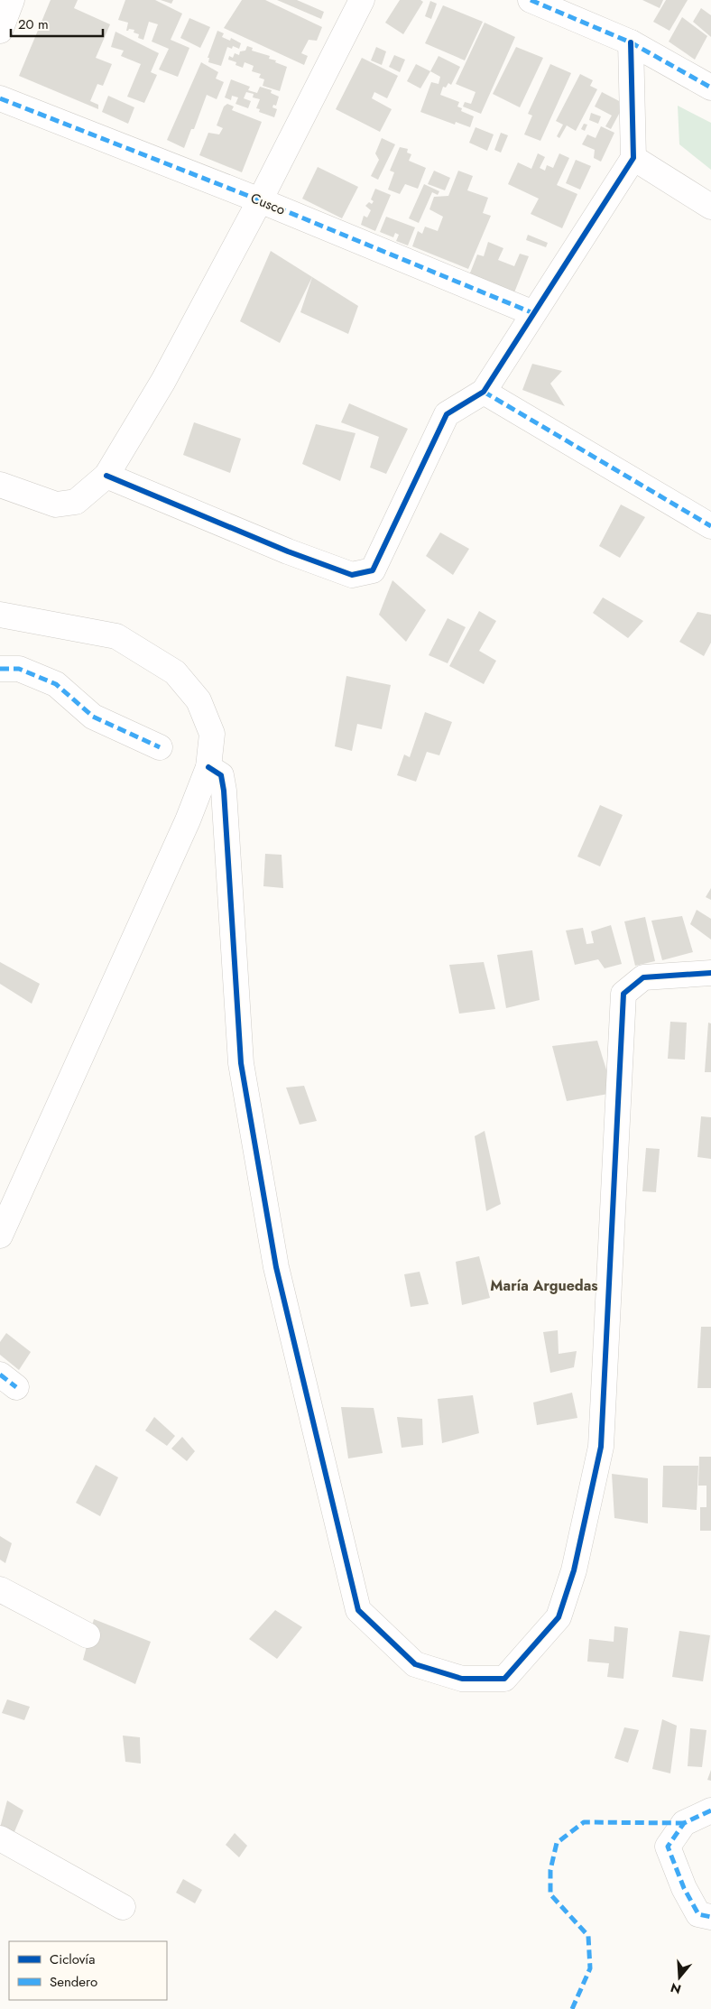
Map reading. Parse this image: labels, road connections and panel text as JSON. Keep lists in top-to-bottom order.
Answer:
{
  "streets": {
    "street": ["Cusco"]
  },
  "districts": ["María Arguedas"],
  "legend": ["Ciclovía", "Sendero"],
  "scale_bar": "20 m",
  "north": "bottom"
}
